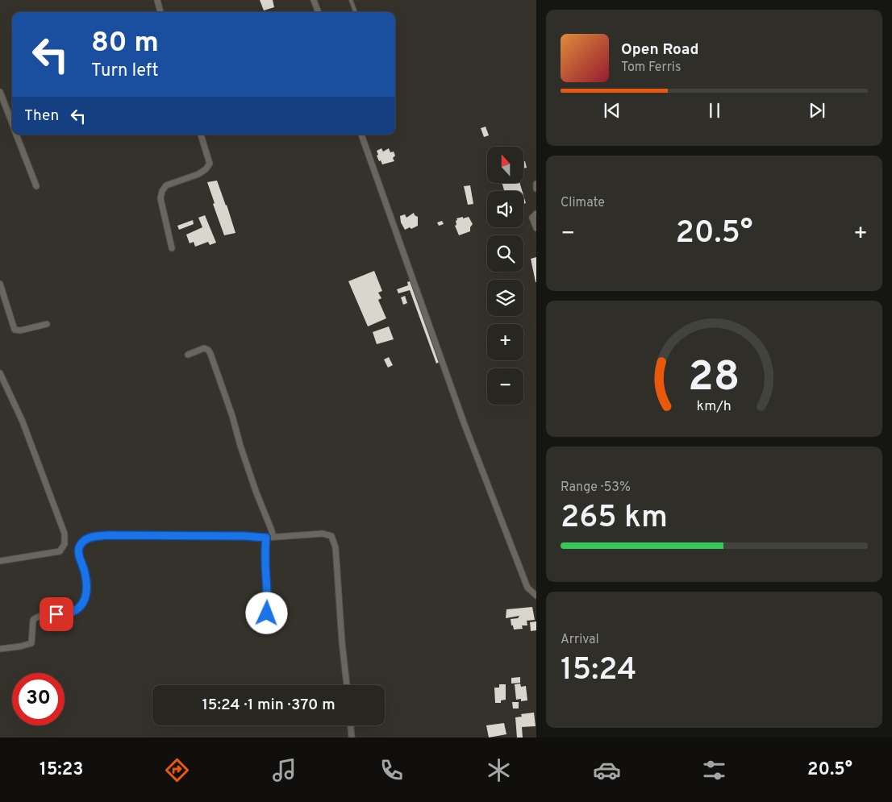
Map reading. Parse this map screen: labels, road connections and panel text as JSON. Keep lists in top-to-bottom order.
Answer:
{
  "north": "top",
  "page": {
    "turn": ["80 m", "Turn left"],
    "song": ["Open Road", "Tom Ferris"],
    "then": "Then",
    "map_buttons": ["+", "−"],
    "tile": [
      "Climate",
      ["Range · 53%", "265 km"],
      ["Arrival", "15:24"]
    ],
    "heat": ["−", "20.5°", "+"],
    "limit": "30",
    "trip": "15:24 · 1 min · 370 m",
    "tabs": ["15:23", "20.5°"],
    "gauge": ["28", "km/h"]
  }
}
